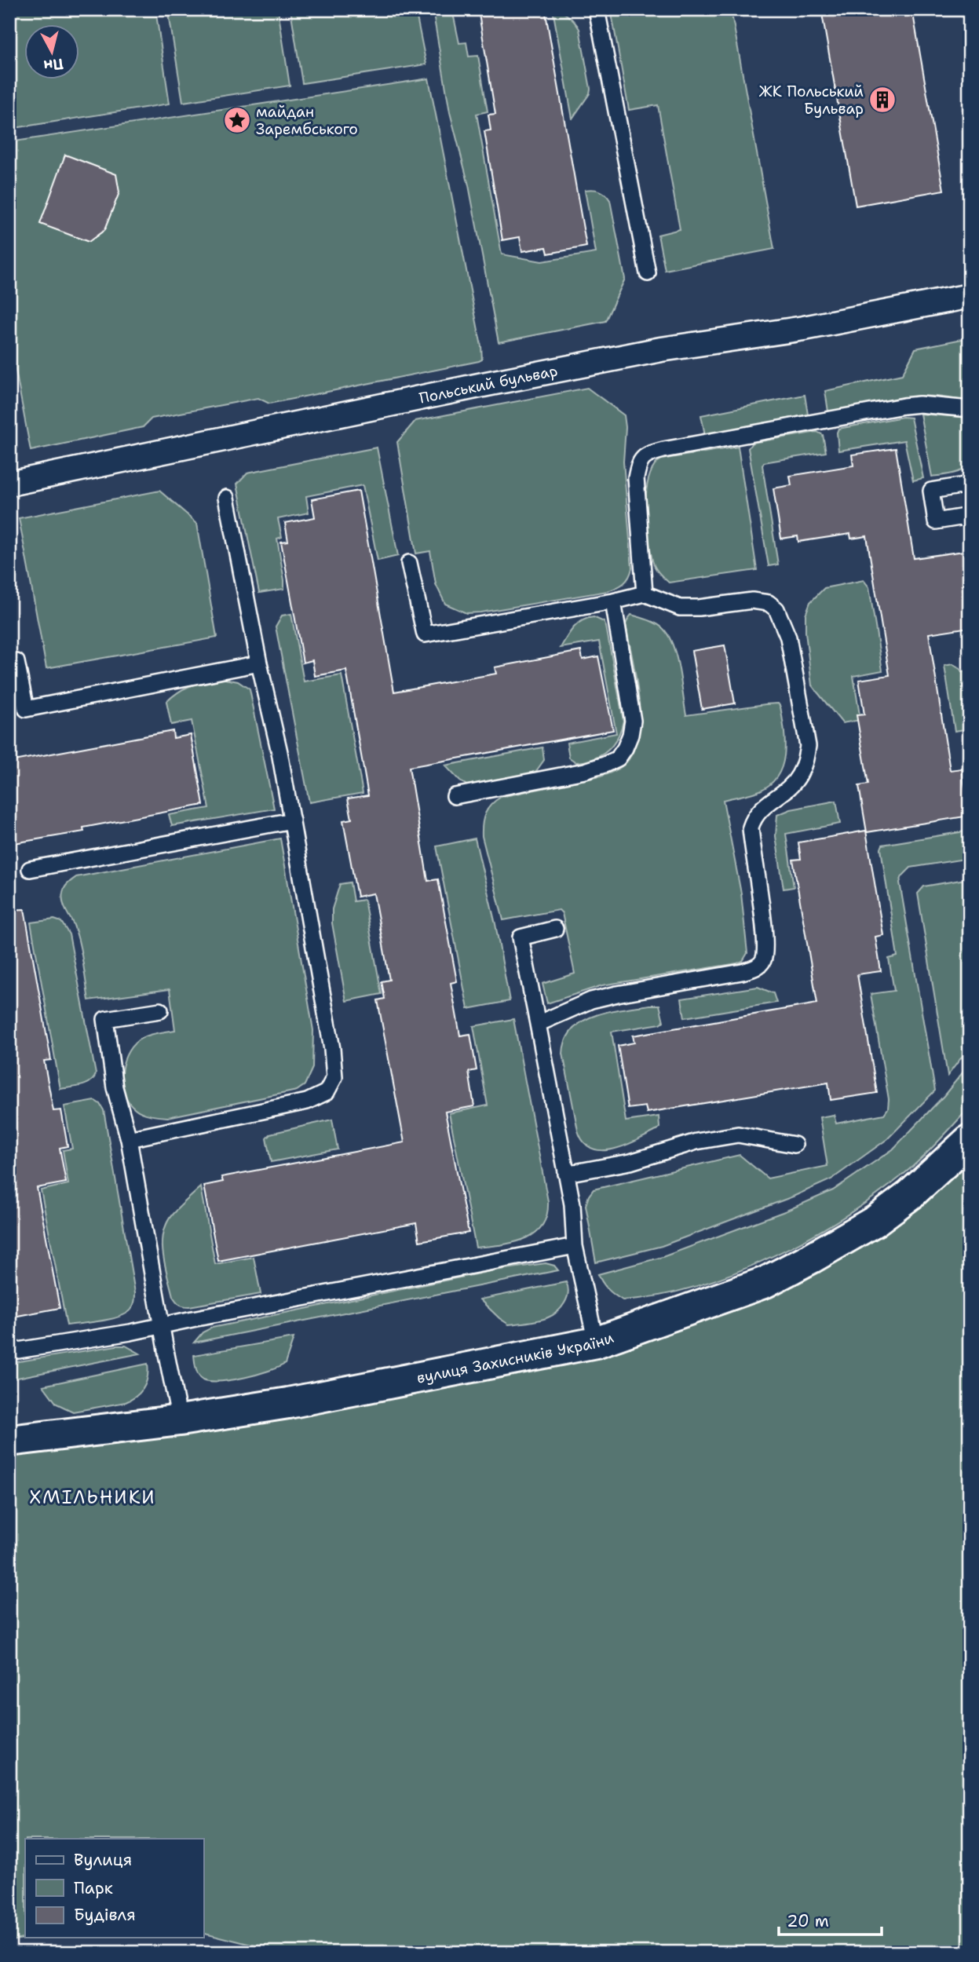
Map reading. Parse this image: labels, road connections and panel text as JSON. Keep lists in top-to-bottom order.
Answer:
{
  "streets": {
    "street": ["Польський бульвар", "вулиця Захисників України"]
  },
  "districts": ["ХМІЛЬНИКИ"],
  "places": {
    "building": ["ЖК Польський Бульвар"],
    "place": ["майдан Зарембського"]
  },
  "legend": ["Вулиця", "Парк", "Будівля"],
  "scale_bar": "20 m",
  "north": "bottom"
}
